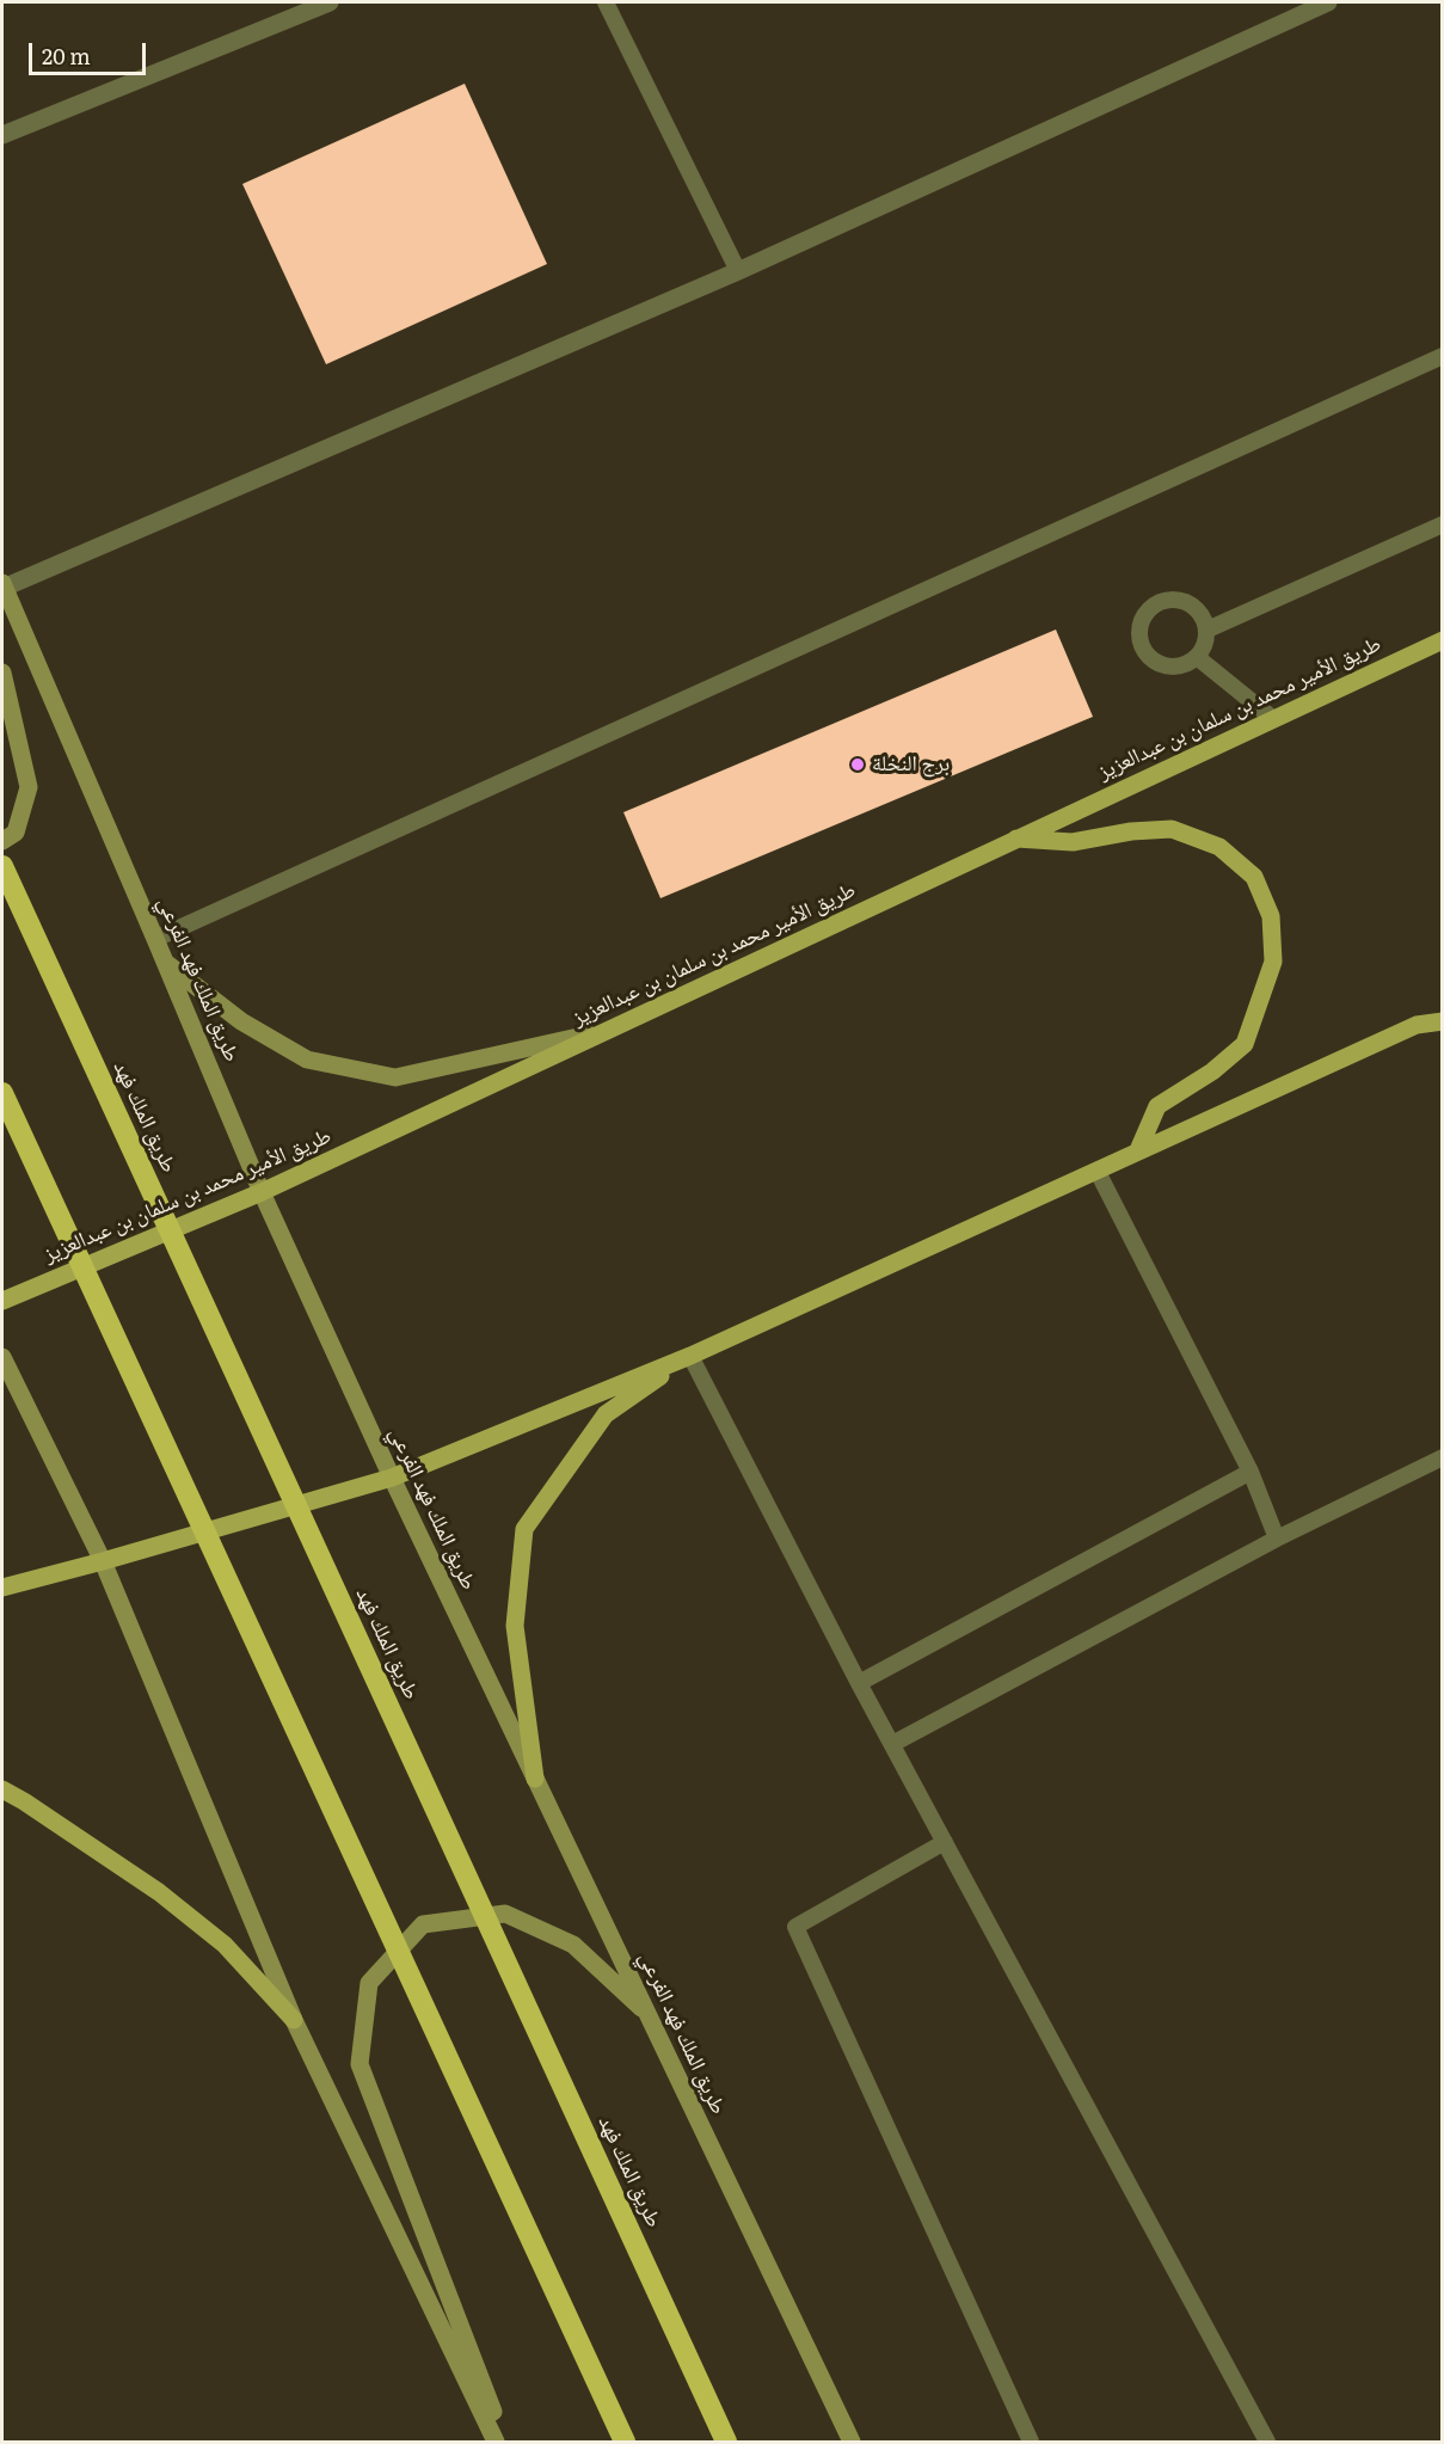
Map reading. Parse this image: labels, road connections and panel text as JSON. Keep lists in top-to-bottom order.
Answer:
{
  "streets": {
    "highway": ["طريق الملك فهد"],
    "main road": ["طريق الأمير محمد بن سلمان بن عبدالعزيز", "طريق الملك فهد الفرعي"]
  },
  "crossings": [
    ["طريق الأمير محمد بن سلمان بن عبدالعزيز", "طريق الملك فهد الفرعي"]
  ],
  "places": ["برج النخلة"],
  "scale_bar": "20 m"
}
